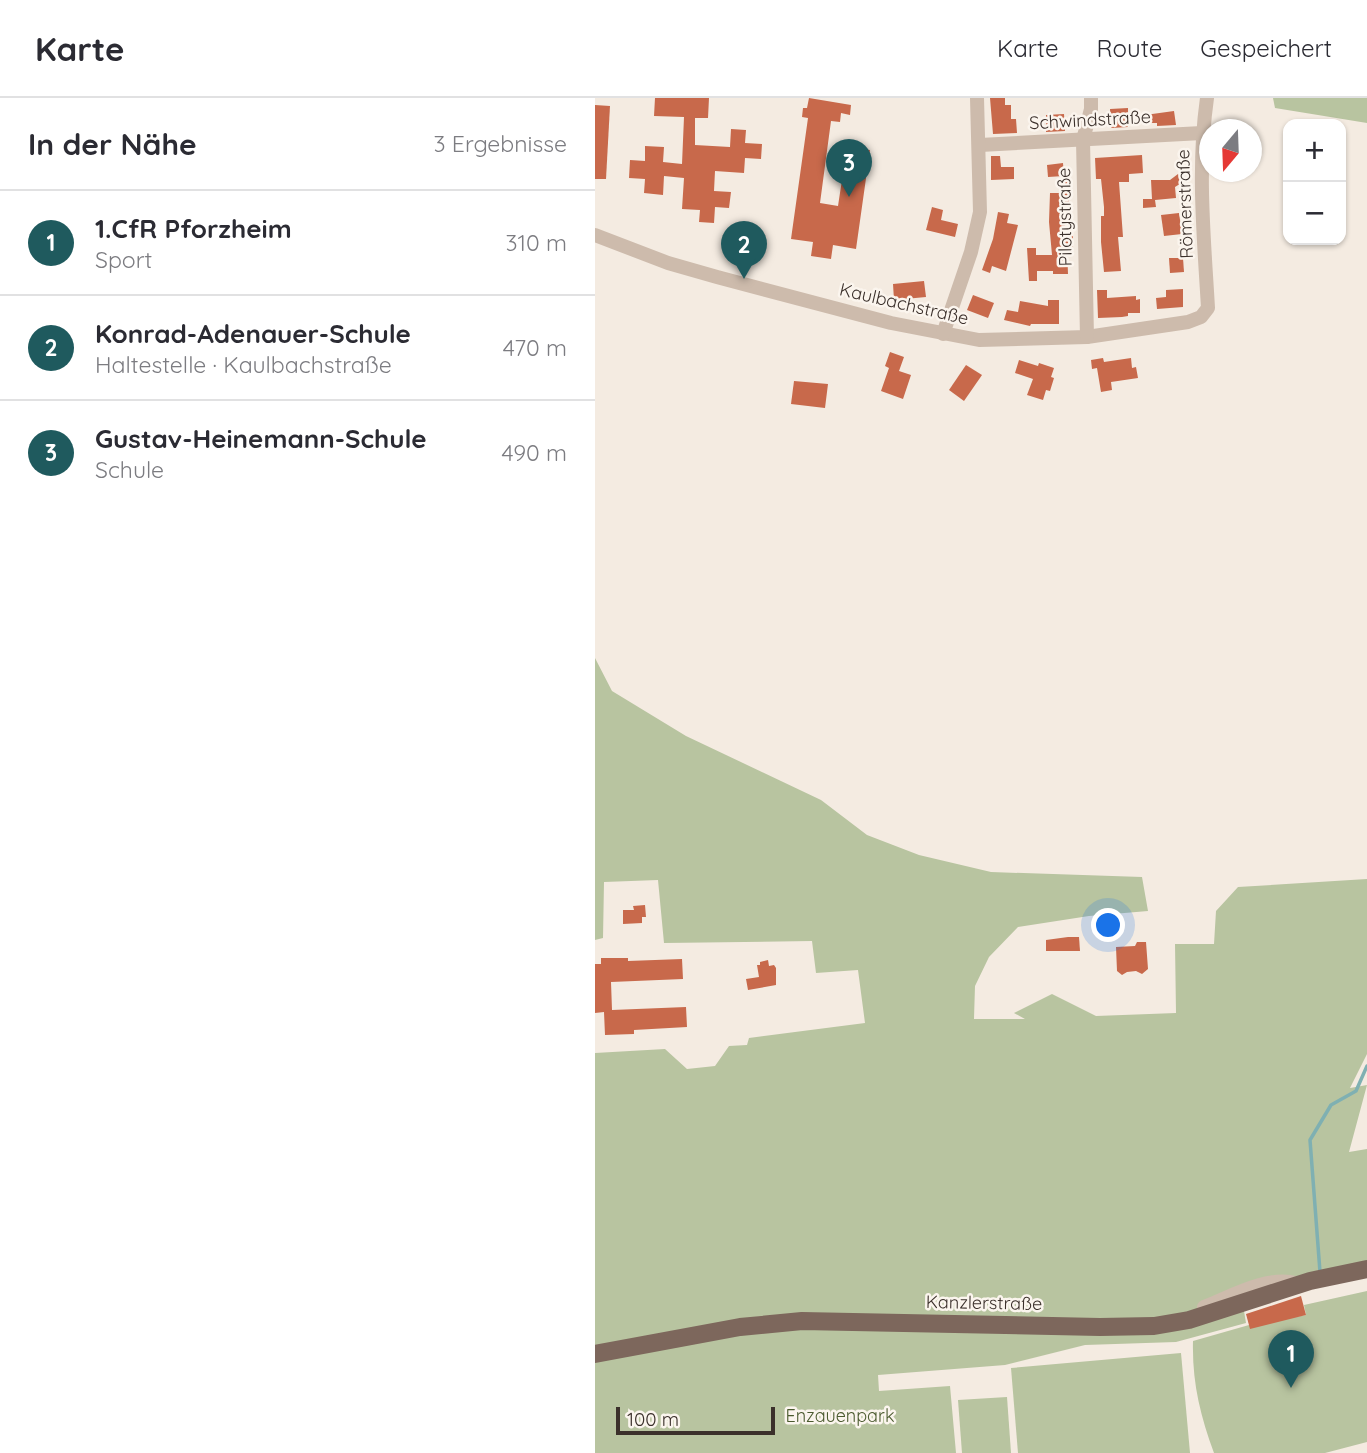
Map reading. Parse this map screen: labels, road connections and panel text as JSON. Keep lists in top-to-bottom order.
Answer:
{
  "streets": {
    "main road": ["Kanzlerstraße"],
    "street": [
      "Schwindstraße",
      "Römerstraße",
      "Pilotystraße",
      "Kaulbachstraße"
    ]
  },
  "crossings": [
    ["Schwindstraße", "Pilotystraße"],
    ["Römerstraße", "Kaulbachstraße"],
    ["Pilotystraße", "Kaulbachstraße"]
  ],
  "parks": ["Enzauenpark"],
  "scale_bar": "100 m",
  "north": "bottom",
  "page": {
    "header": "Karte",
    "nav": ["Karte", "Route", "Gespeichert"],
    "heading": ["In der Nähe", "3 Ergebnisse"],
    "map_buttons": ["+", "−"],
    "pins": ["3", "2", "1"],
    "list": [
      {
        "mark": "1",
        "name": "1.CfR Pforzheim",
        "note": "Sport",
        "value": "310 m"
      },
      {
        "mark": "2",
        "name": "Konrad-Adenauer-Schule",
        "note": "Haltestelle · Kaulbachstraße",
        "value": "470 m"
      },
      {
        "mark": "3",
        "name": "Gustav-Heinemann-Schule",
        "note": "Schule",
        "value": "490 m"
      }
    ],
    "scale": "100 m"
  }
}
